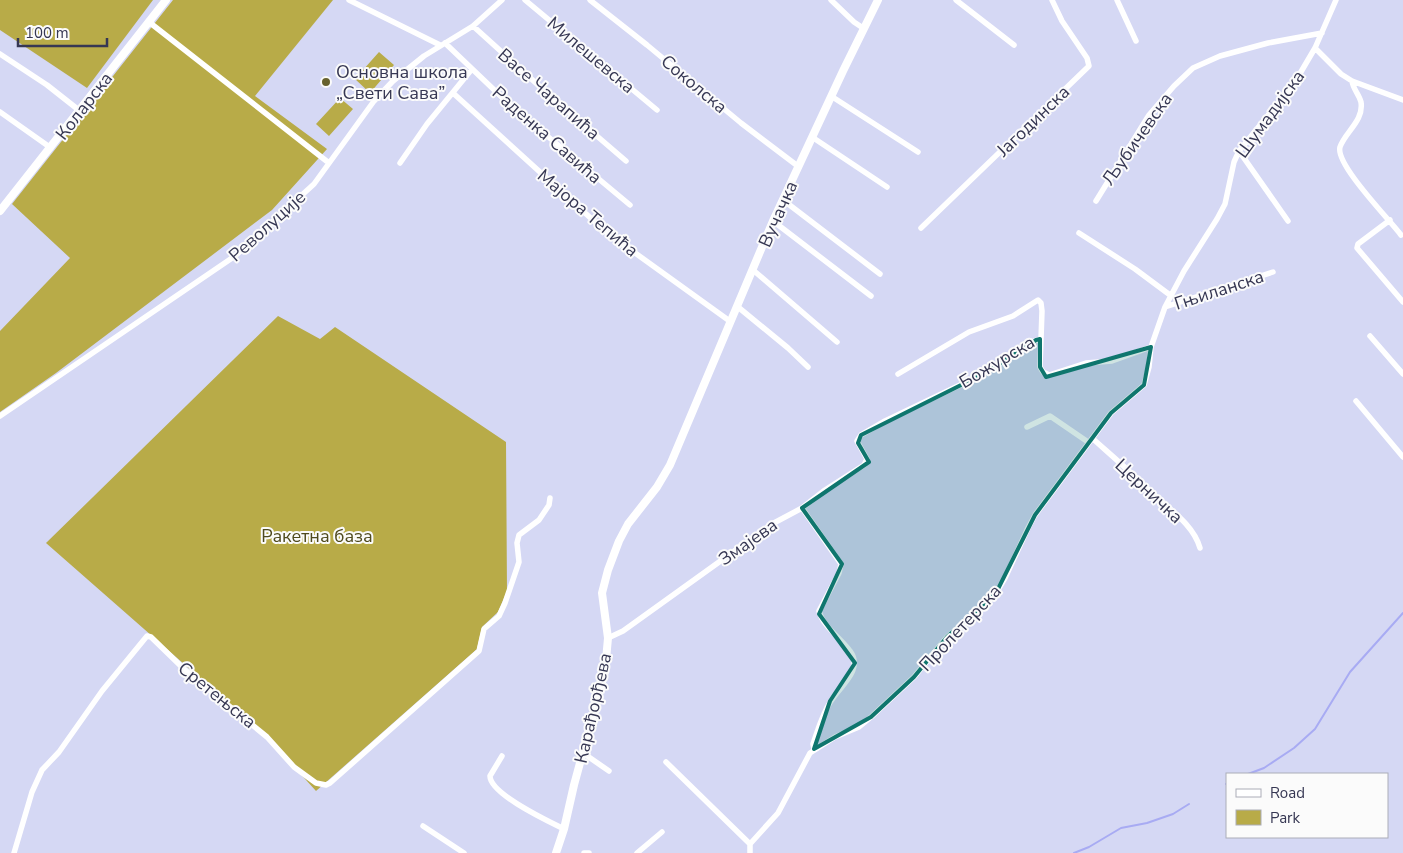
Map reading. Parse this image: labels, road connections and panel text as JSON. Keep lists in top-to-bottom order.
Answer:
{
  "streets": {
    "street": [
      "Милешевска",
      "Соколска",
      "Васе Чарапића",
      "Коларска",
      "Шумадијска",
      "Јагодинска",
      "Раденка Савића",
      "Љубичевска",
      "Мајора Тепића",
      "Вучачка",
      "Револуције",
      "Гњиланска",
      "Божурска",
      "Церничка",
      "Змајева",
      "Пролетерска",
      "Сретењска",
      "Карађорђева"
    ]
  },
  "crossings": [
    ["Соколска", "Вучачка"],
    ["Васе Чарапића", "Револуције"],
    ["Шумадијска", "Љубичевска"],
    ["Шумадијска", "Гњиланска"],
    ["Шумадијска", "Пролетерска"],
    ["Раденка Савића", "Револуције"],
    ["Мајора Тепића", "Вучачка"],
    ["Вучачка", "Карађорђева"],
    ["Гњиланска", "Пролетерска"],
    ["Божурска", "Змајева"],
    ["Церничка", "Пролетерска"],
    ["Змајева", "Карађорђева"]
  ],
  "parks": ["Ракетна база"],
  "places": ["Основна школа „Свети Сава”"],
  "legend": ["Road", "Park"],
  "scale_bar": "100 m"
}
